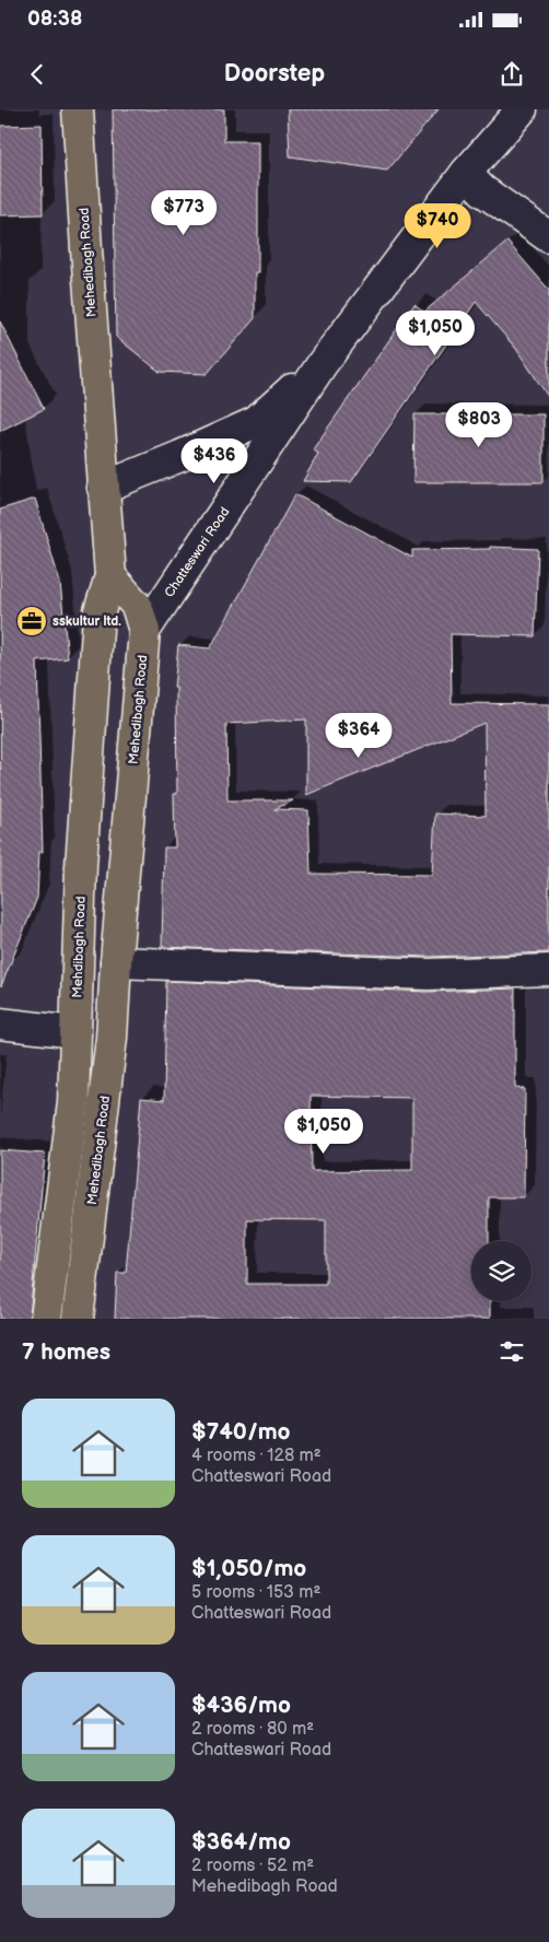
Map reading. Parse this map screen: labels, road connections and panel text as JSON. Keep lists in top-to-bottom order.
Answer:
{
  "streets": {
    "main road": ["Mehedibagh Road", "Chatteswari Road", "Mehdibagh Road"]
  },
  "crossings": [
    ["Mehedibagh Road", "Chatteswari Road"],
    ["Mehedibagh Road", "Mehdibagh Road"]
  ],
  "places": {
    "office": ["sskultur ltd."]
  },
  "page": {
    "status": "08:38",
    "header": "Doorstep",
    "price": [
      "$773",
      "$740",
      "$1,050",
      "$803",
      "$436",
      "$364",
      "$1,050"
    ],
    "heading": "7 homes",
    "list": [
      {
        "name": "$740/mo",
        "note": "4 rooms · 128 m² · Chatteswari Road"
      },
      {
        "name": "$1,050/mo",
        "note": "5 rooms · 153 m² · Chatteswari Road"
      },
      {
        "name": "$436/mo",
        "note": "2 rooms · 80 m² · Chatteswari Road"
      },
      {
        "name": "$364/mo",
        "note": "2 rooms · 52 m² · Mehedibagh Road"
      }
    ]
  }
}
